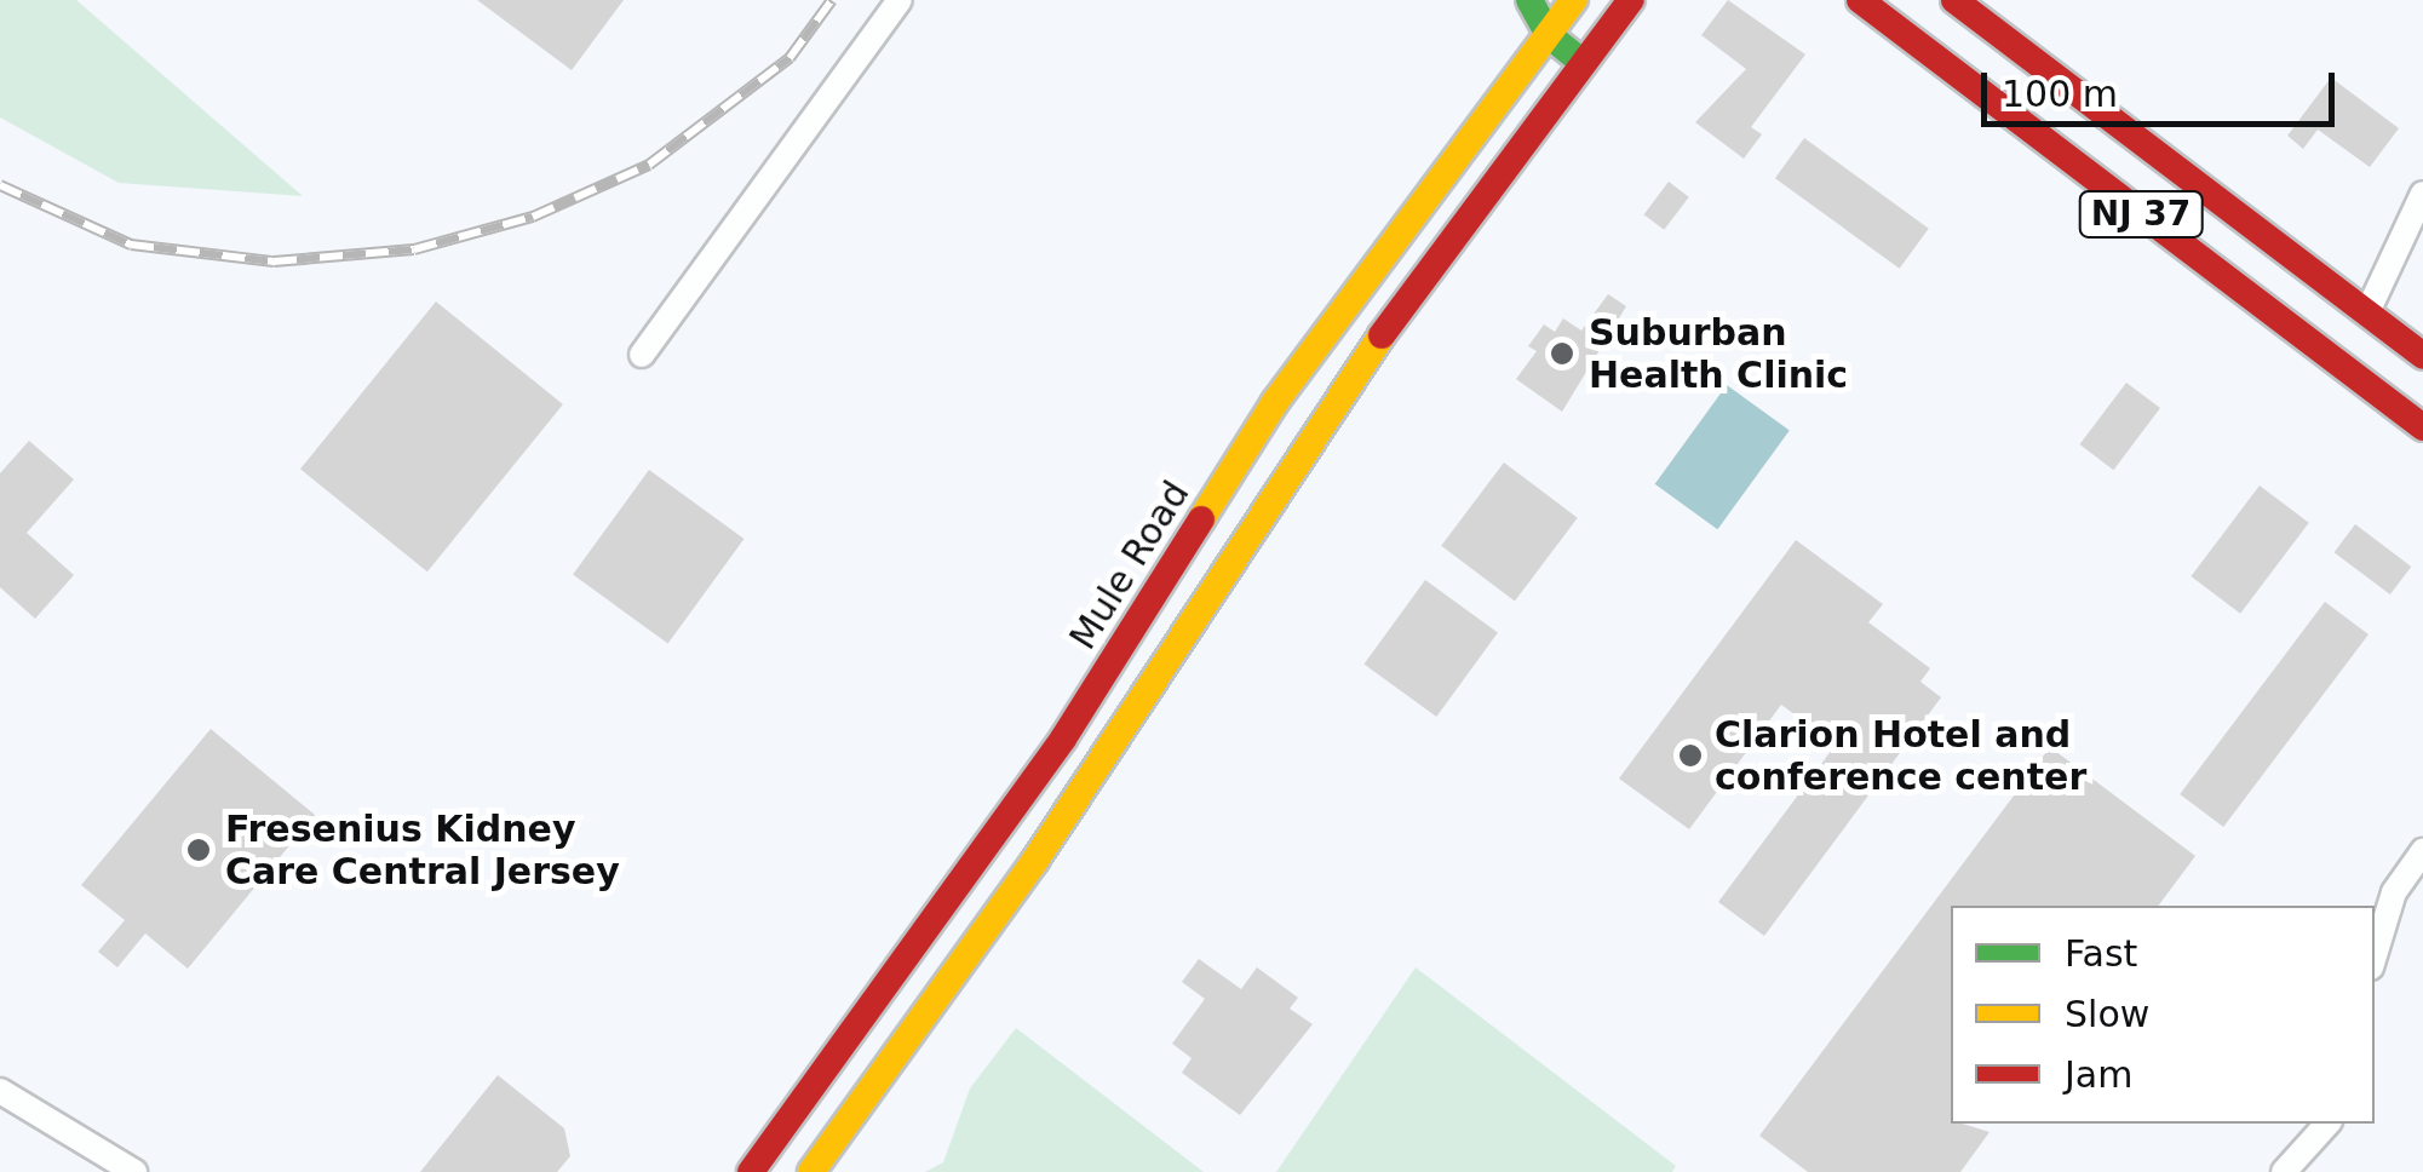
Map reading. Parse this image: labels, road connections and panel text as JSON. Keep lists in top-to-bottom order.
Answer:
{
  "streets": {
    "main road": ["NJ 37", "Mule Road"]
  },
  "places": ["Suburban Health Clinic", "Clarion Hotel and conference center", "Fresenius Kidney Care Central Jersey"],
  "legend": ["Fast", "Slow", "Jam"],
  "scale_bar": "100 m"
}
